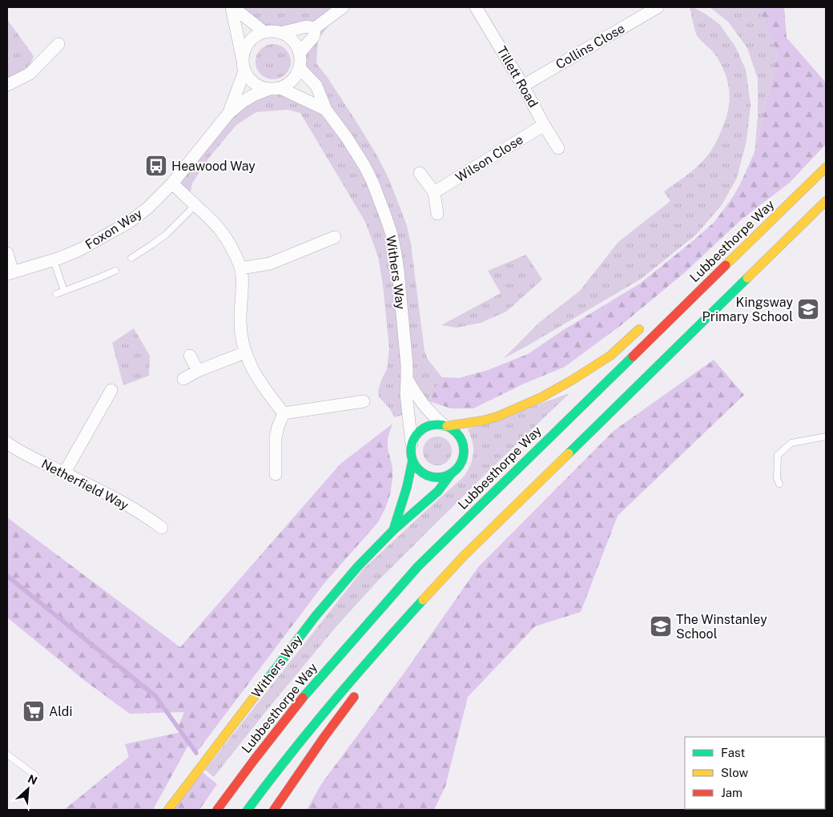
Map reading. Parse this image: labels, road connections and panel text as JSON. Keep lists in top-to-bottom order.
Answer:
{
  "streets": {
    "main road": ["Lubbesthorpe Way", "Withers Way"],
    "street": [
      "Collins Close",
      "Tillett Road",
      "Wilson Close",
      "Foxon Way",
      "Netherfield Way"
    ]
  },
  "crossings": [
    ["Collins Close", "Tillett Road"],
    ["Tillett Road", "Wilson Close"],
    ["Foxon Way", "Withers Way"]
  ],
  "places": {
    "bus stop": ["Heawood Way"],
    "school or university": ["Kingsway Primary School", "The Winstanley School"],
    "supermarket": ["Aldi"]
  },
  "legend": ["Fast", "Slow", "Jam"],
  "north": "top right"
}
